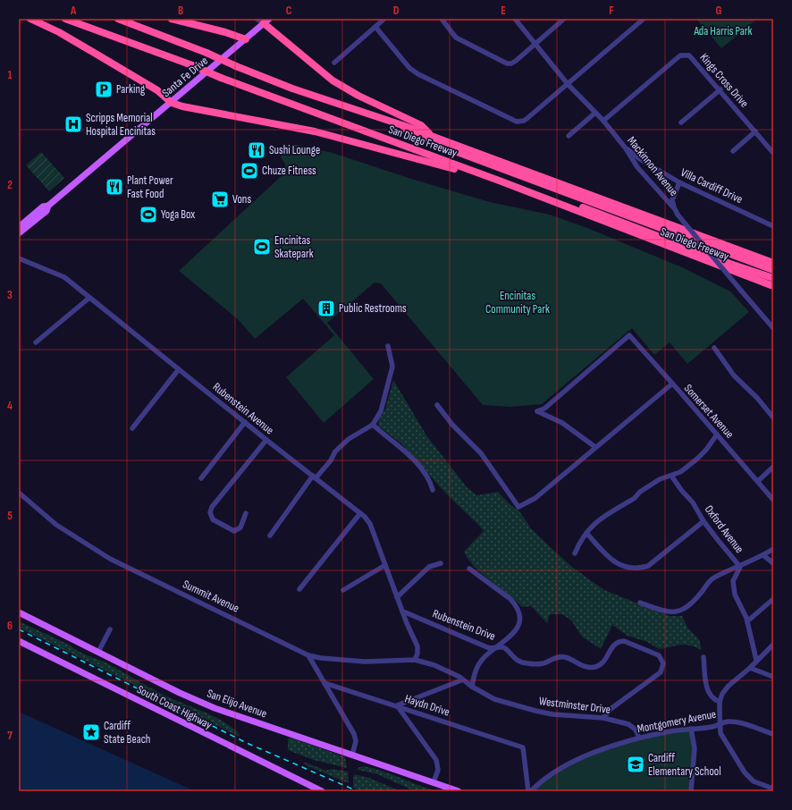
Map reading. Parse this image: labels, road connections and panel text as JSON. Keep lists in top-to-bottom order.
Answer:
{
  "streets": {
    "highway": ["San Diego Freeway"],
    "main road": ["Santa Fe Drive", "San Elijo Avenue", "South Coast Highway"],
    "street": [
      "Kings Cross Drive",
      "Mackinnon Avenue",
      "Villa Cardiff Drive",
      "Rubenstein Avenue",
      "Somerset Avenue",
      "Oxford Avenue",
      "Summit Avenue",
      "Rubenstein Drive",
      "Haydn Drive",
      "Westminster Drive",
      "Montgomery Avenue"
    ]
  },
  "crossings": [
    ["Kings Cross Drive", "Mackinnon Avenue"],
    ["Mackinnon Avenue", "Villa Cardiff Drive"],
    ["Rubenstein Avenue", "Rubenstein Drive"],
    ["Summit Avenue", "Westminster Drive"],
    ["Rubenstein Drive", "Westminster Drive"],
    ["Haydn Drive", "Montgomery Avenue"],
    ["Westminster Drive", "Montgomery Avenue"]
  ],
  "parks": ["Ada Harris Park", "Encinitas Community Park"],
  "places": {
    "parking": ["Parking"],
    "hospital": ["Scripps Memorial Hospital Encinitas"],
    "restaurant": ["Sushi Lounge", "Plant Power Fast Food"],
    "sports": ["Chuze Fitness", "Yoga Box", "Encinitas Skatepark"],
    "supermarket": ["Vons"],
    "building": ["Public Restrooms"],
    "place": ["Cardiff State Beach"],
    "school or university": ["Cardiff Elementary School"]
  },
  "grid": {
    "columns": [
      "A",
      "B",
      "C",
      "D",
      "E",
      "F",
      "G"
    ],
    "rows": [
      "1",
      "2",
      "3",
      "4",
      "5",
      "6",
      "7"
    ]
  }
}
